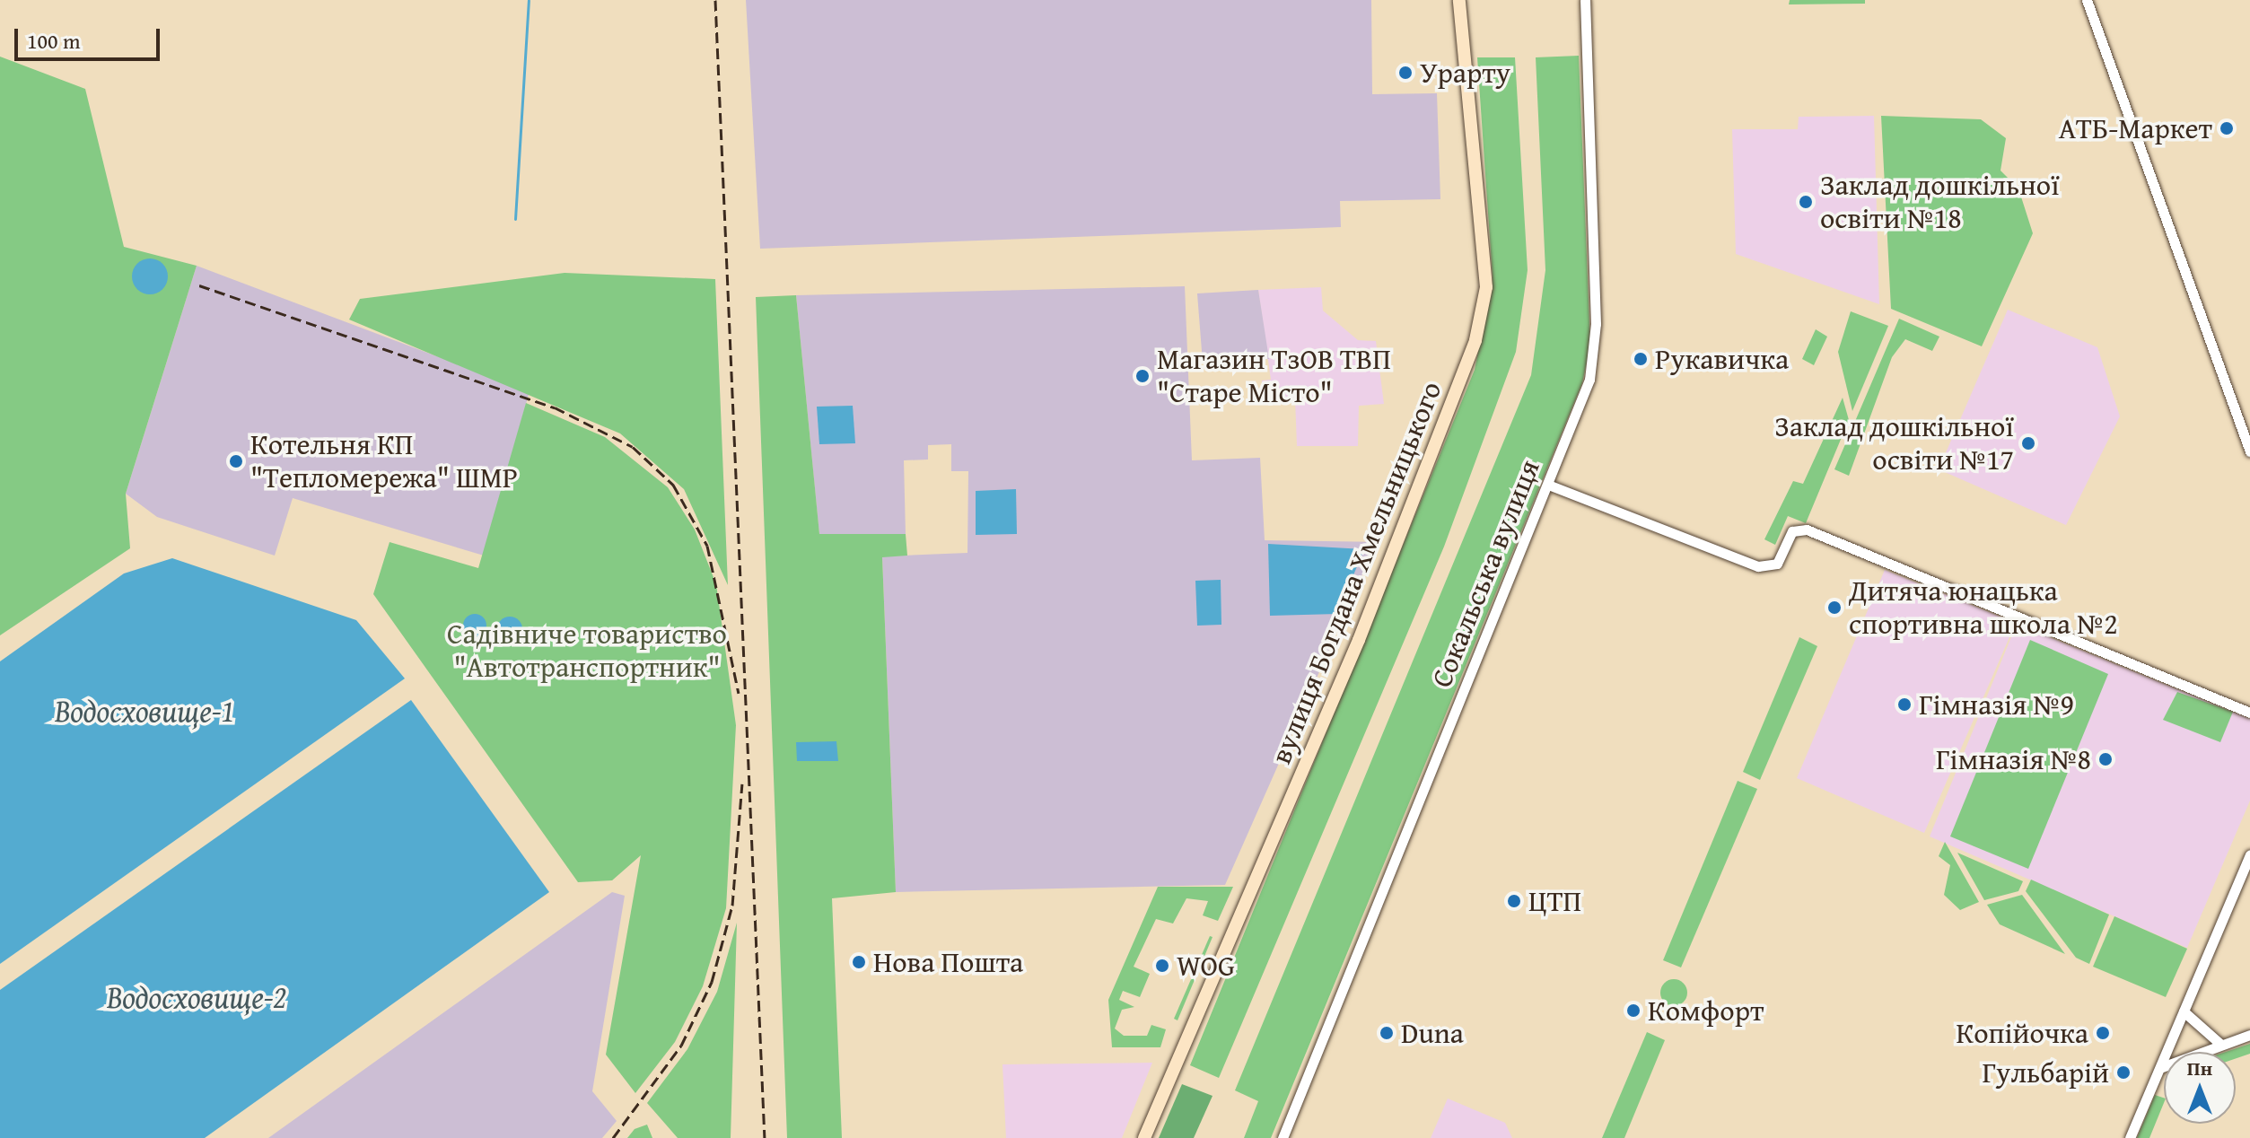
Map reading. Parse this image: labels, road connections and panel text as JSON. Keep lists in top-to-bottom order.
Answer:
{
  "streets": {
    "street": ["вулиця Богдана Хмельницького", "Сокальська вулиця"]
  },
  "water": ["Водосховище-1", "Водосховище-2"],
  "parks": ["Садівниче товариство \"Автотранспортник\""],
  "places": [
    "Урарту",
    "АТБ-Маркет",
    "Заклад дошкільної освіти №18",
    "Рукавичка",
    "Магазин ТзОВ ТВП \"Старе Місто\"",
    "Заклад дошкільної освіти №17",
    "Котельня КП \"Тепломережа\" ШМР",
    "Дитяча юнацька спортивна школа №2",
    "Гімназія №9",
    "Гімназія №8",
    "ЦТП",
    "Нова Пошта",
    "WOG",
    "Комфорт",
    "Duna",
    "Копійочка",
    "Гульбарій"
  ],
  "scale_bar": "100 m",
  "north": "top"
}
